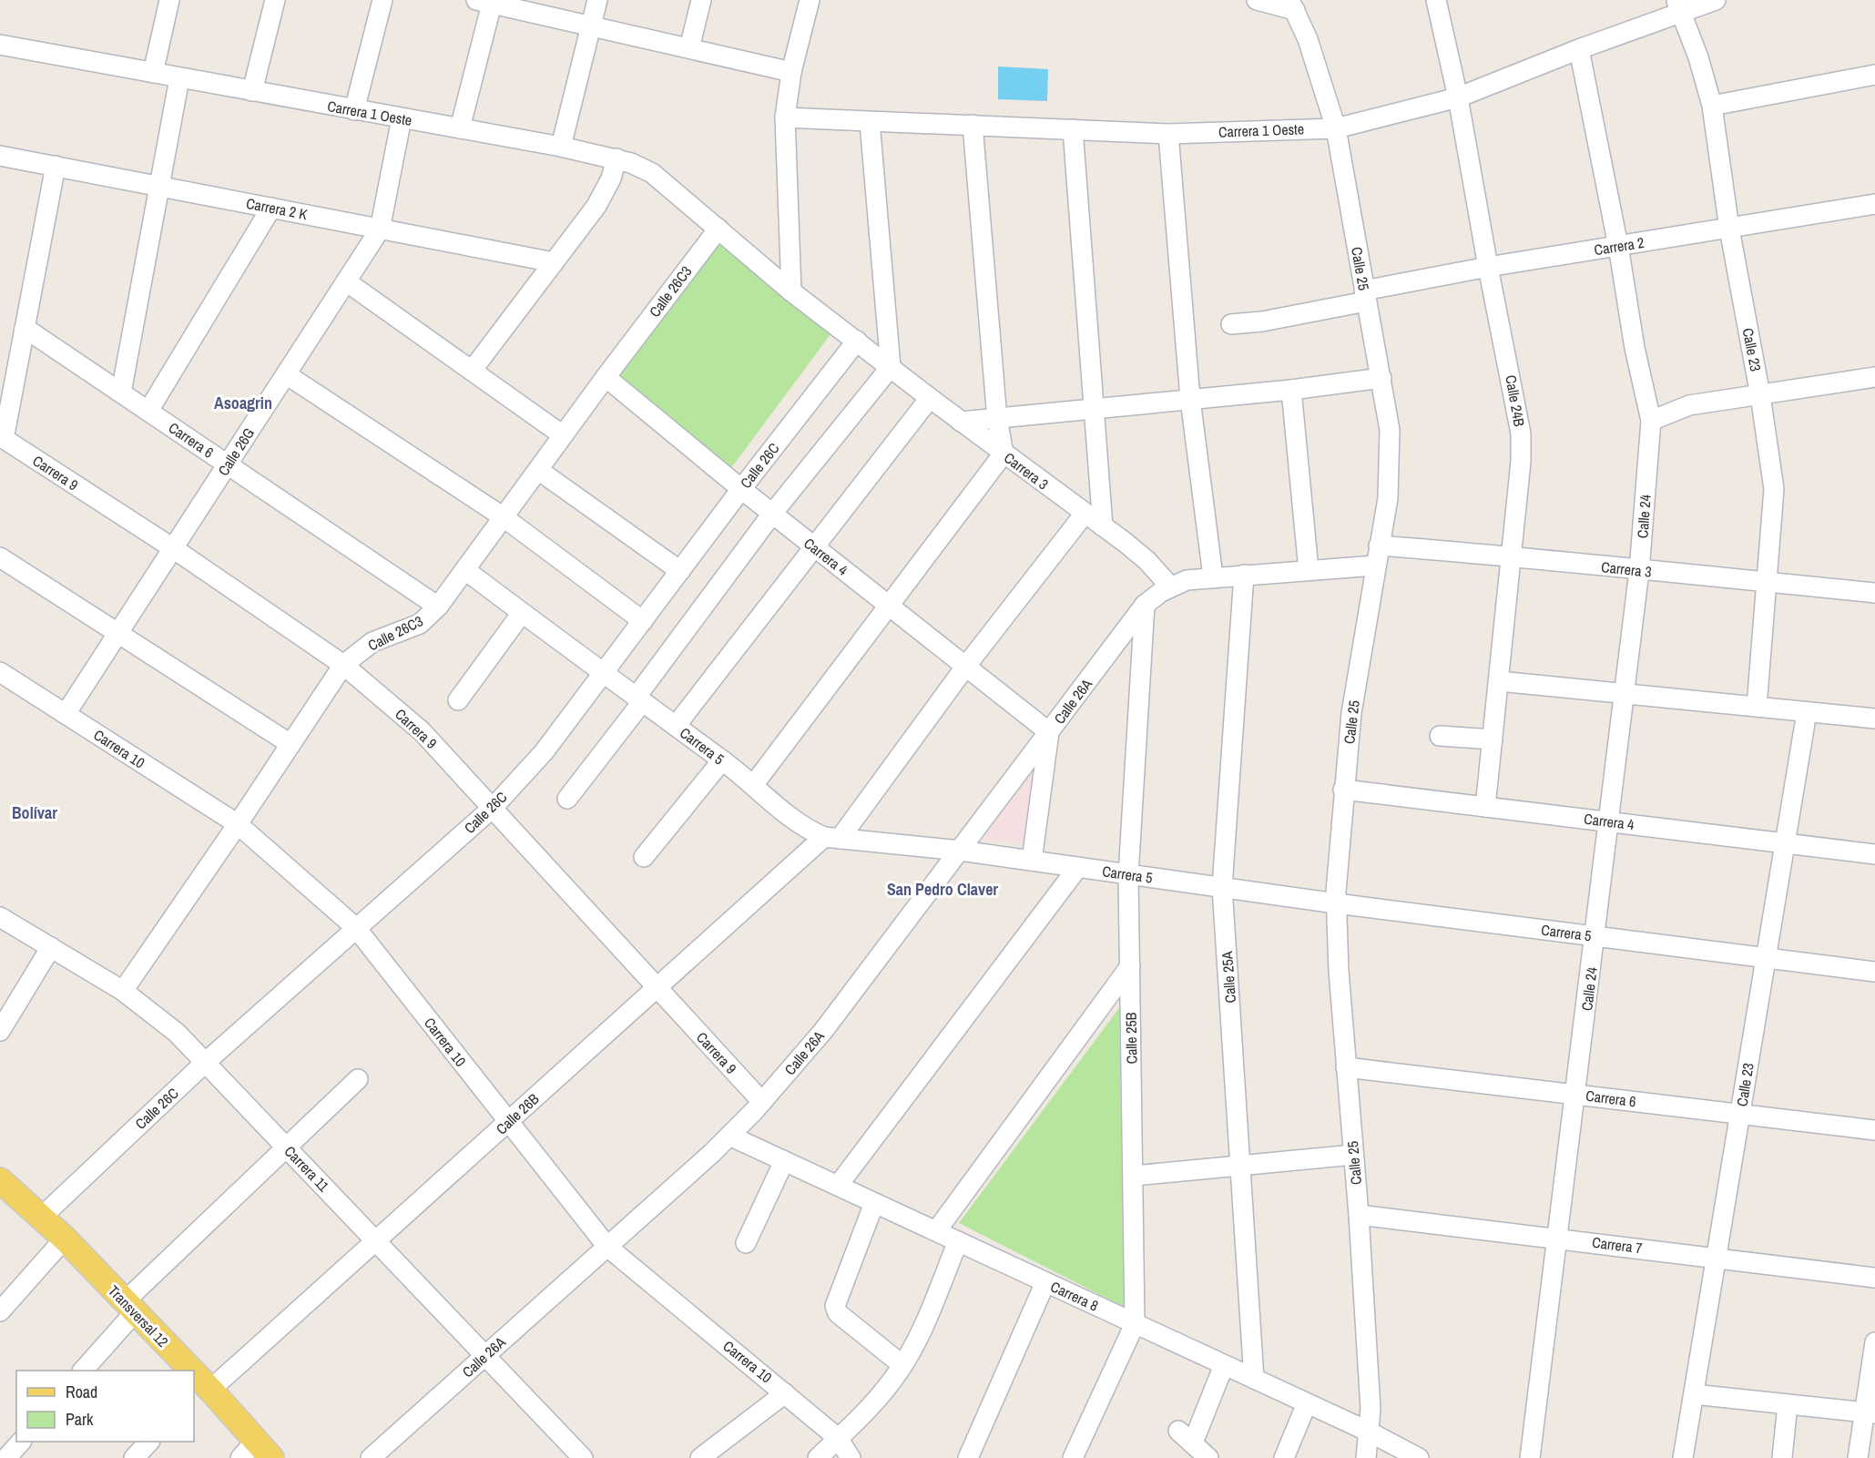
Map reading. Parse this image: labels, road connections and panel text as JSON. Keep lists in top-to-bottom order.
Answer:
{
  "streets": {
    "main road": ["Transversal 12"],
    "street": [
      "Carrera 1 Oeste",
      "Carrera 2 K",
      "Carrera 2",
      "Calle 25",
      "Calle 26C3",
      "Calle 23",
      "Calle 24B",
      "Carrera 6",
      "Calle 26G",
      "Calle 26C",
      "Carrera 3",
      "Carrera 9",
      "Calle 24",
      "Carrera 4",
      "Calle 26A",
      "Carrera 5",
      "Carrera 10",
      "Calle 25A",
      "Calle 25B",
      "Calle 26B",
      "Carrera 11",
      "Carrera 7",
      "Carrera 8"
    ]
  },
  "crossings": [
    ["Carrera 1 Oeste", "Calle 25"],
    ["Carrera 1 Oeste", "Calle 26C3"],
    ["Carrera 1 Oeste", "Calle 23"],
    ["Carrera 1 Oeste", "Calle 24B"],
    ["Carrera 1 Oeste", "Calle 26G"],
    ["Carrera 1 Oeste", "Carrera 3"],
    ["Carrera 1 Oeste", "Calle 24"],
    ["Carrera 2 K", "Calle 26G"],
    ["Carrera 2", "Calle 25"],
    ["Carrera 2", "Calle 23"],
    ["Carrera 2", "Calle 24B"],
    ["Carrera 2", "Calle 24"],
    ["Calle 25", "Carrera 6"],
    ["Calle 25", "Carrera 3"],
    ["Calle 25", "Carrera 4"],
    ["Calle 25", "Carrera 5"],
    ["Calle 25", "Carrera 7"],
    ["Calle 25", "Carrera 8"],
    ["Calle 26C3", "Carrera 6"],
    ["Calle 26C3", "Carrera 3"],
    ["Calle 26C3", "Carrera 9"],
    ["Calle 26C3", "Carrera 4"],
    ["Calle 26C3", "Carrera 5"],
    ["Calle 26C3", "Carrera 10"],
    ["Calle 26C3", "Carrera 11"],
    ["Calle 23", "Carrera 6"],
    ["Calle 23", "Carrera 3"],
    ["Calle 23", "Carrera 4"],
    ["Calle 23", "Carrera 5"],
    ["Calle 23", "Carrera 7"],
    ["Calle 24B", "Carrera 3"],
    ["Calle 24B", "Carrera 4"],
    ["Carrera 6", "Calle 26G"],
    ["Carrera 6", "Calle 24"],
    ["Calle 26G", "Carrera 9"],
    ["Calle 26G", "Carrera 10"],
    ["Calle 26C", "Carrera 3"],
    ["Calle 26C", "Carrera 9"],
    ["Calle 26C", "Carrera 4"],
    ["Calle 26C", "Carrera 5"],
    ["Calle 26C", "Carrera 10"],
    ["Calle 26C", "Carrera 11"],
    ["Calle 26C", "Transversal 12"],
    ["Carrera 3", "Calle 24"],
    ["Carrera 3", "Calle 26A"],
    ["Carrera 3", "Calle 26B"],
    ["Carrera 9", "Calle 26A"],
    ["Carrera 9", "Calle 26B"],
    ["Calle 24", "Carrera 4"],
    ["Calle 24", "Carrera 5"],
    ["Calle 24", "Carrera 7"],
    ["Carrera 4", "Calle 26A"],
    ["Carrera 4", "Calle 26B"],
    ["Calle 26A", "Carrera 5"],
    ["Calle 26A", "Carrera 10"],
    ["Calle 26A", "Calle 25B"],
    ["Calle 26A", "Carrera 11"],
    ["Calle 26A", "Carrera 8"],
    ["Carrera 5", "Calle 25A"],
    ["Carrera 5", "Calle 25B"],
    ["Carrera 5", "Calle 26B"],
    ["Carrera 10", "Calle 26B"],
    ["Calle 25A", "Carrera 8"],
    ["Calle 25B", "Carrera 8"],
    ["Calle 26B", "Carrera 11"],
    ["Calle 26B", "Transversal 12"]
  ],
  "districts": ["Asoagrin", "Bolívar", "San Pedro Claver"],
  "legend": ["Road", "Park"]
}
